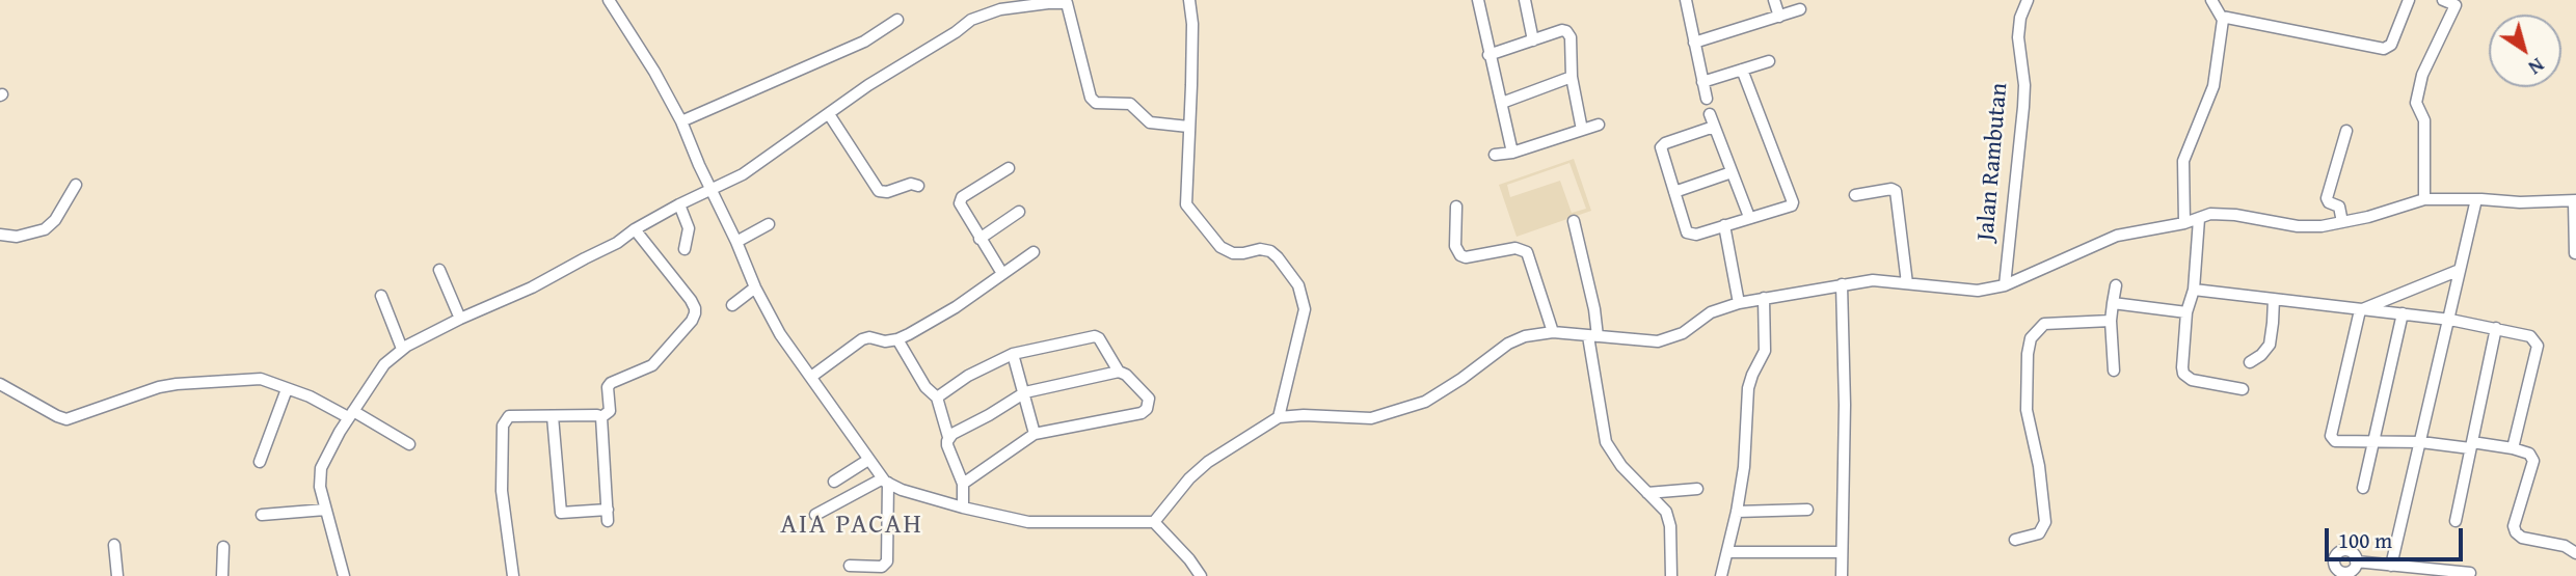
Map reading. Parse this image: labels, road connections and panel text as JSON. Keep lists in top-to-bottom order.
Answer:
{
  "streets": {
    "street": ["Jalan Rambutan"]
  },
  "districts": ["AIA PACAH"],
  "scale_bar": "100 m",
  "north": "bottom right"
}
